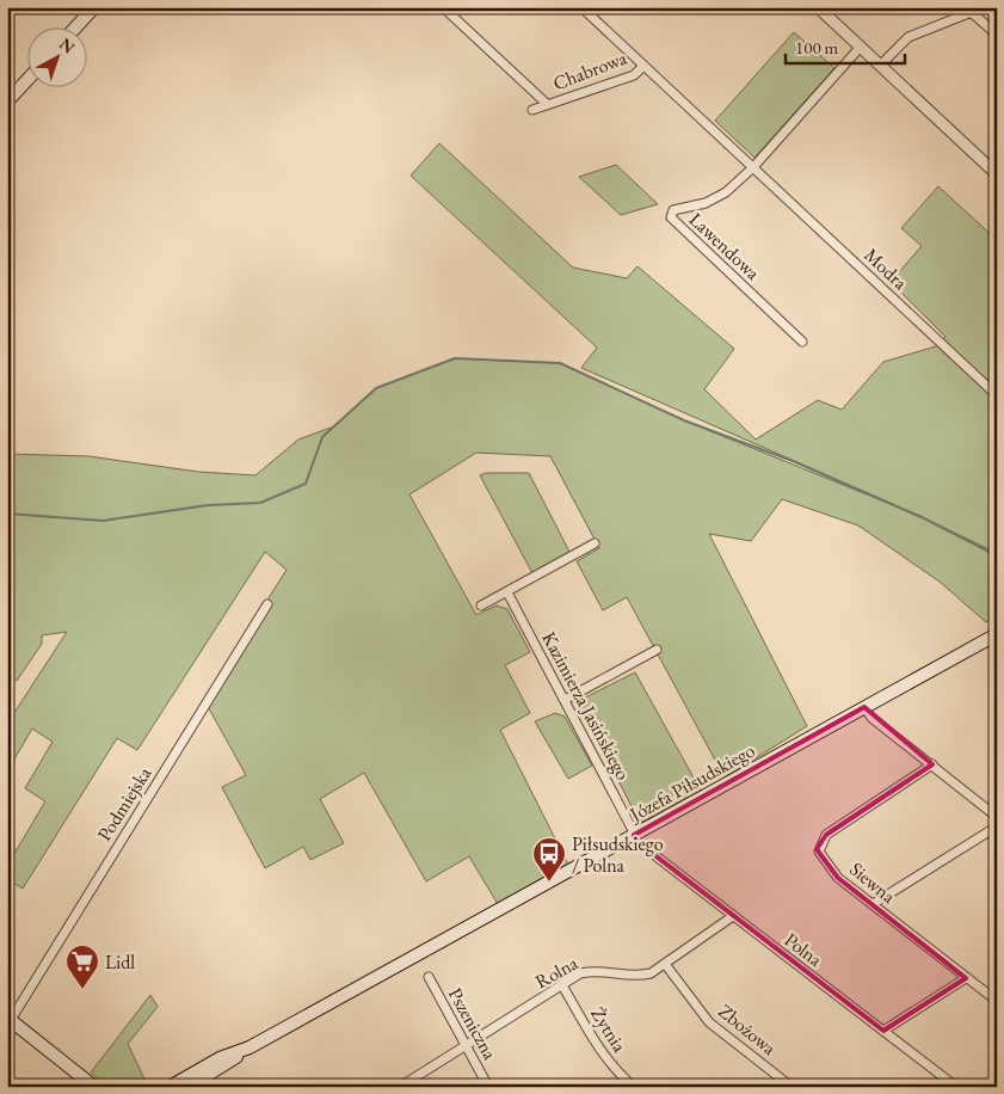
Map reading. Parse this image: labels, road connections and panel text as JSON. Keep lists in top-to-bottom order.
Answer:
{
  "streets": {
    "main road": ["Józefa Piłsudskiego"],
    "street": [
      "Chabrowa",
      "Lawendowa",
      "Modra",
      "Kazimierza Jasińskiego",
      "Podmiejska",
      "Siewna",
      "Polna",
      "Rolna",
      "Pszeniczna",
      "Żytnia",
      "Zbożowa"
    ]
  },
  "crossings": [
    ["Chabrowa", "Modra"],
    ["Lawendowa", "Modra"],
    ["Kazimierza Jasińskiego", "Józefa Piłsudskiego"],
    ["Kazimierza Jasińskiego", "Polna"],
    ["Józefa Piłsudskiego", "Polna"],
    ["Polna", "Rolna"],
    ["Rolna", "Pszeniczna"],
    ["Rolna", "Żytnia"],
    ["Rolna", "Zbożowa"]
  ],
  "places": {
    "bus stop": ["Piłsudskiego / Polna"],
    "supermarket": ["Lidl"]
  },
  "scale_bar": "100 m",
  "north": "top right"
}
